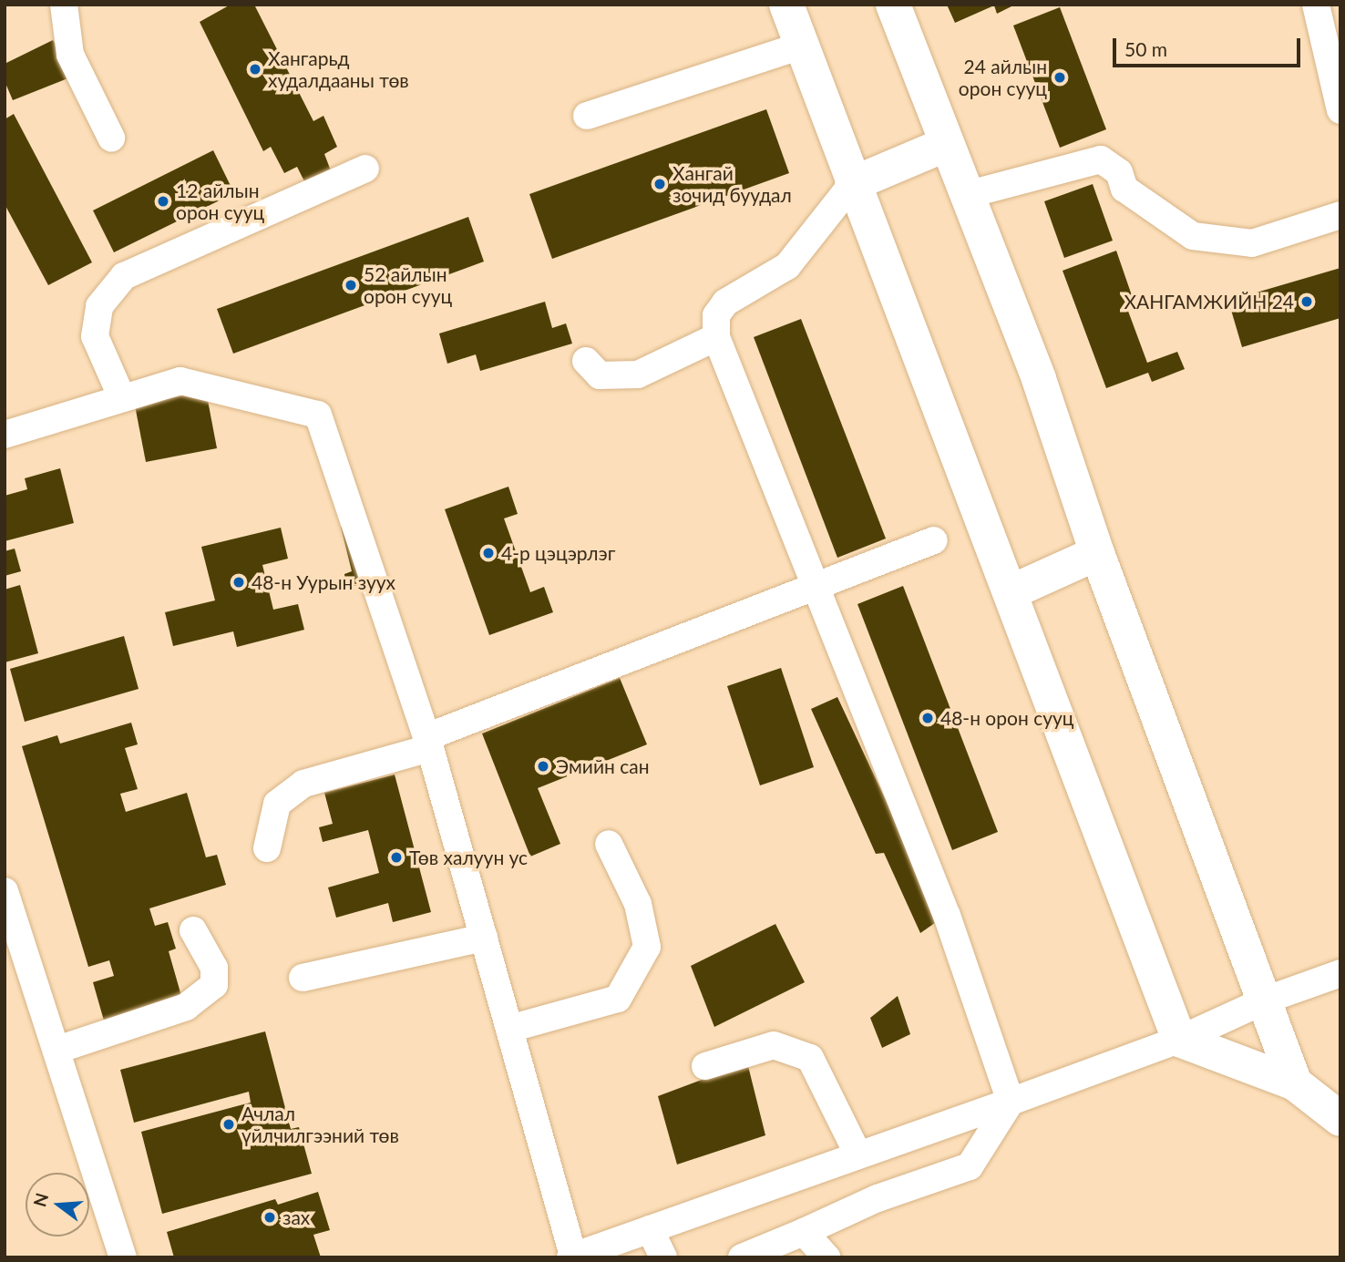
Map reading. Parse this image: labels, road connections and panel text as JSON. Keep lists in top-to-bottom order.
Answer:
{
  "places": [
    "Хангарьд худалдааны төв",
    "24 айлын орон сууц",
    "Хангай зочид буудал",
    "12 айлын орон сууц",
    "52 айлын орон сууц",
    "ХАНГАМЖИЙН 24",
    "4-р цэцэрлэг",
    "48-н Уурын зуух",
    "48-н орон сууц",
    "Эмийн сан",
    "Төв халуун ус",
    "Ачлал үйлчилгээний төв",
    "зах"
  ],
  "scale_bar": "50 m",
  "north": "left"
}
